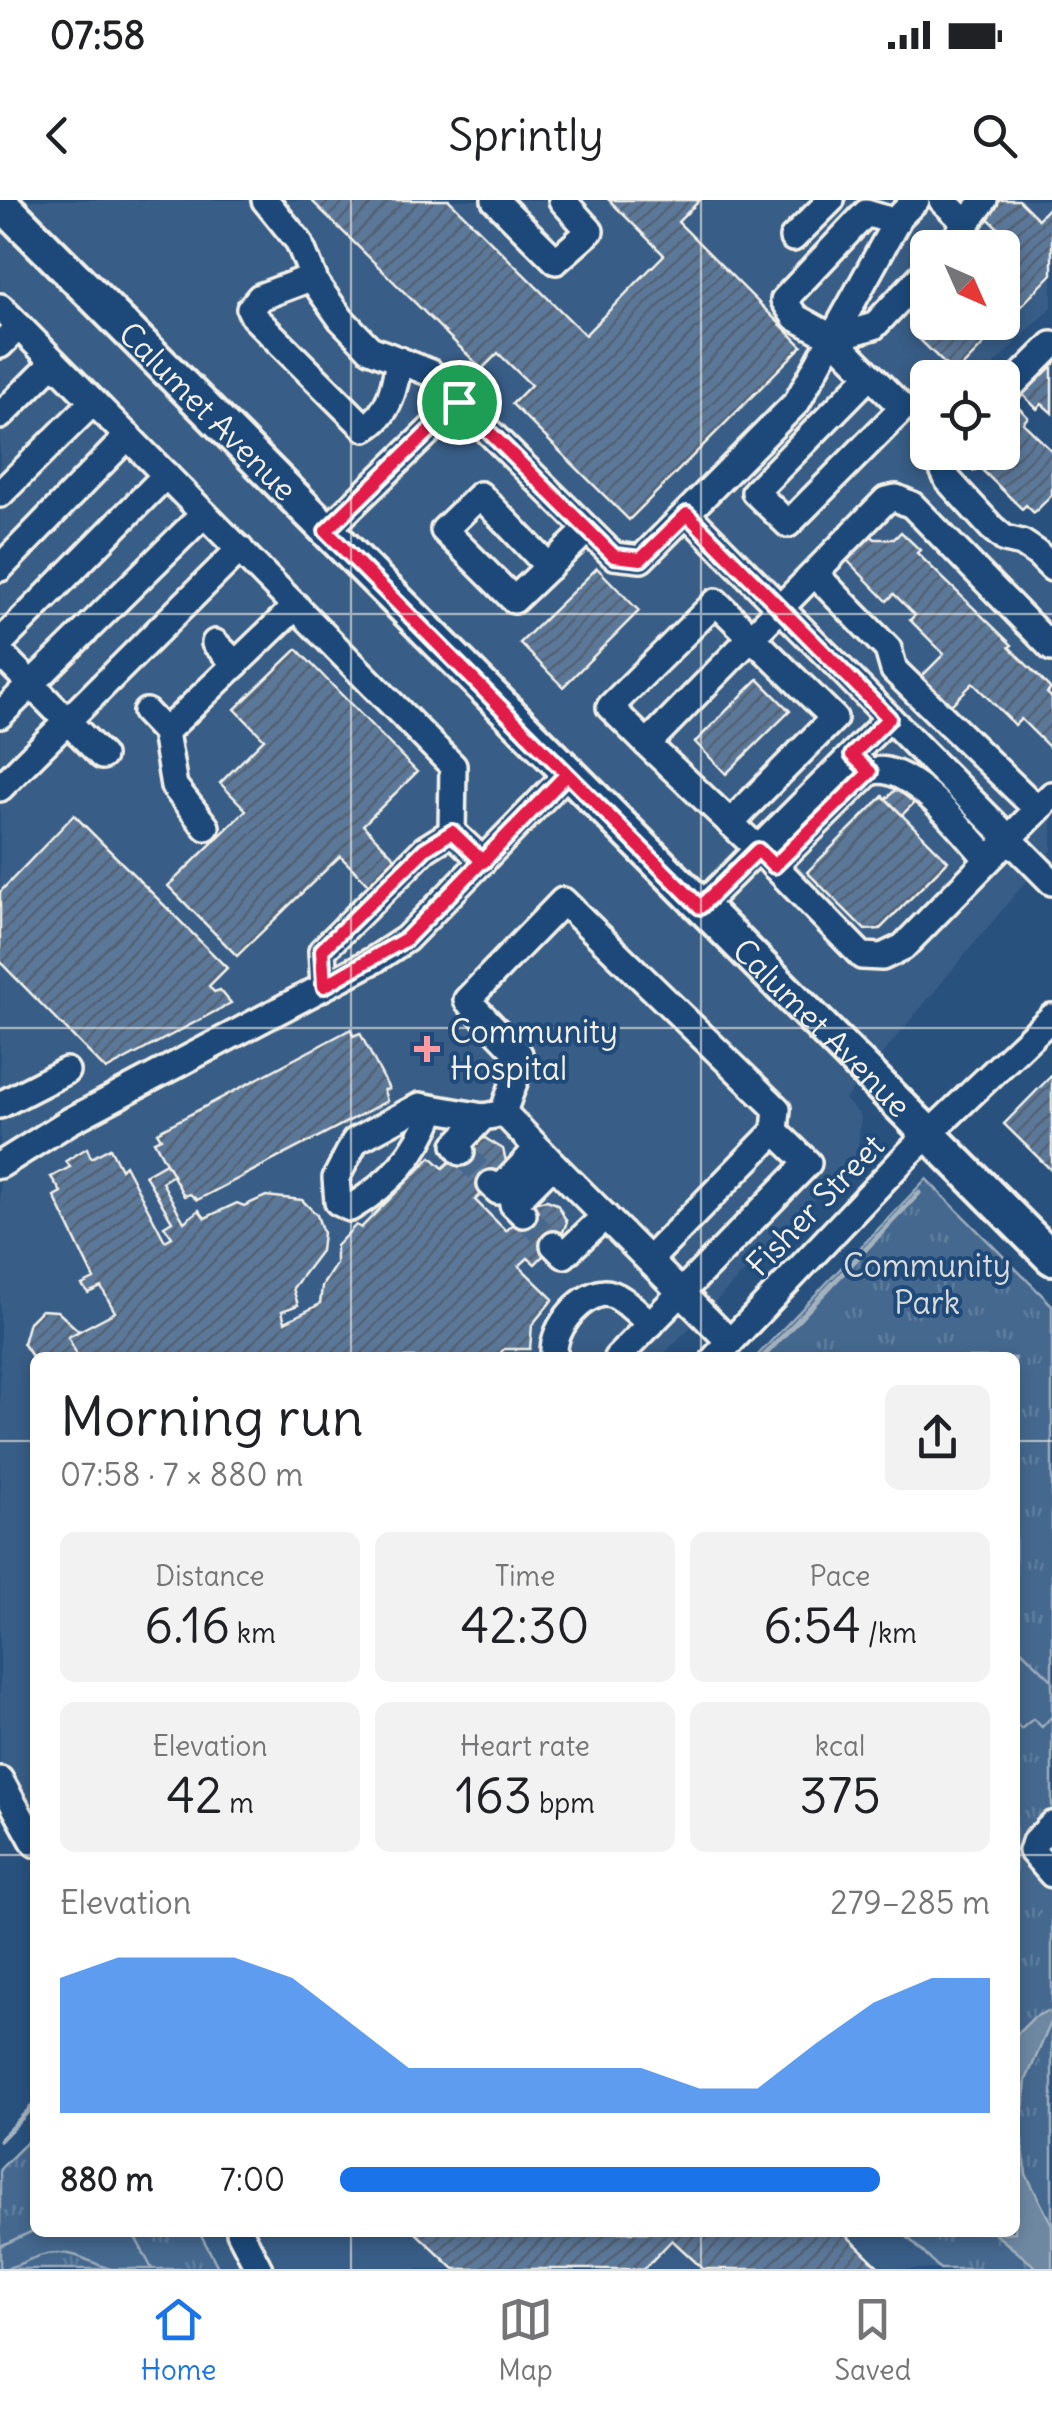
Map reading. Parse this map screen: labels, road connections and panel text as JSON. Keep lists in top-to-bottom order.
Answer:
{
  "streets": {
    "main road": ["Calumet Avenue"],
    "street": ["Fisher Street"]
  },
  "crossings": [
    ["Calumet Avenue", "Fisher Street"]
  ],
  "parks": ["Community Park"],
  "places": {
    "health": ["Community Hospital"]
  },
  "north": "bottom right",
  "page": {
    "status": "07:58",
    "header": "Sprintly",
    "heading": ["Morning run", "07:58 · 7 × 880 m"],
    "stats": [
      ["Distance", "6.16 km"],
      ["Time", "42:30"],
      ["Pace", "6:54 /km"],
      ["Elevation", "42 m"],
      ["Heart rate", "163 bpm"],
      ["kcal", "375"]
    ],
    "chart": ["Elevation", "279–285 m"],
    "list": [
      {
        "name": "880 m",
        "note": "7:00"
      }
    ],
    "tabs": ["Home", "Map", "Saved"]
  }
}
